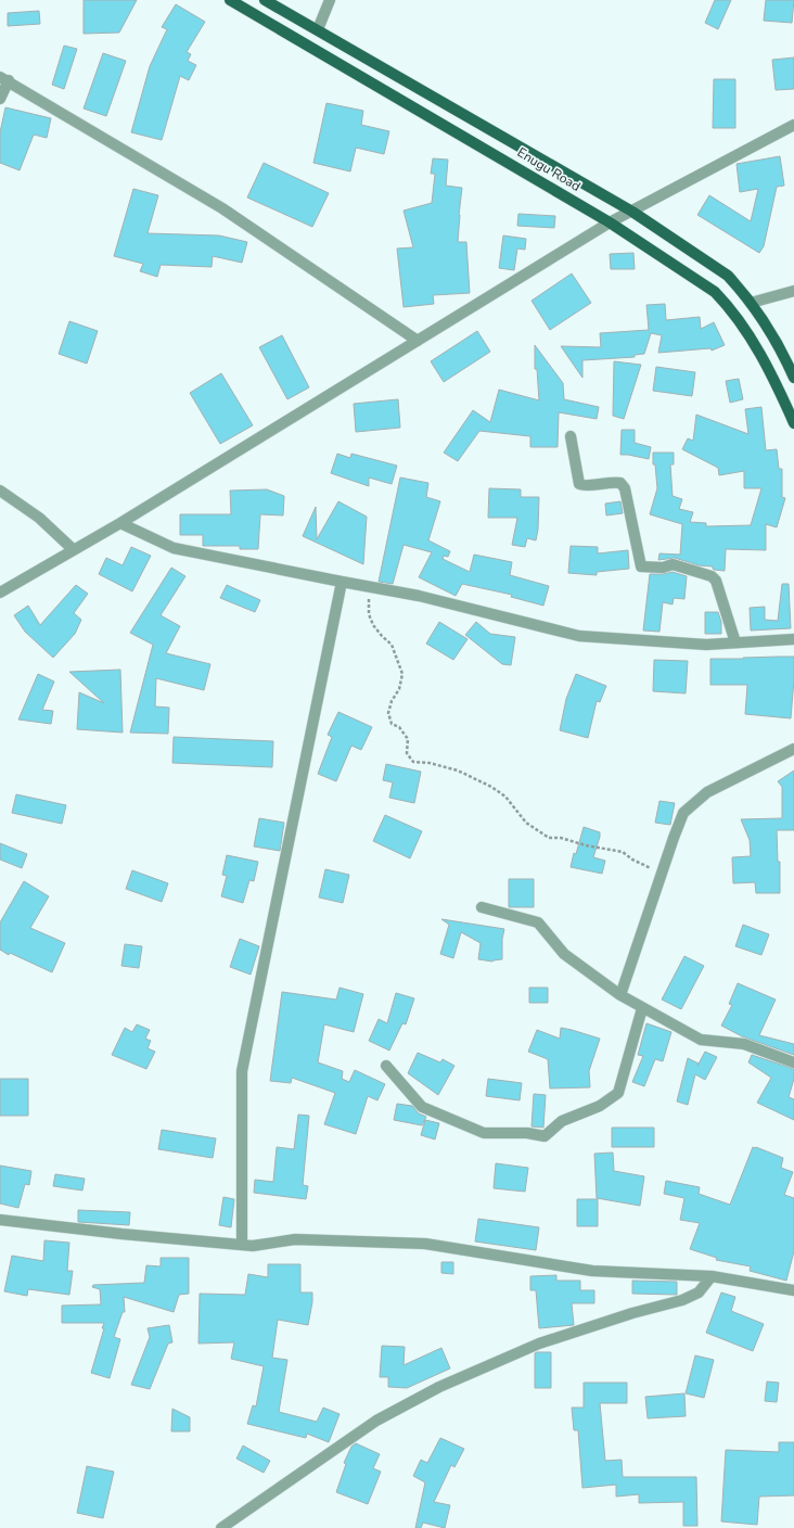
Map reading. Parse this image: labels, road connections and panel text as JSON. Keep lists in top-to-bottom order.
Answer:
{
  "streets": {
    "main road": ["Enugu Road"]
  }
}
